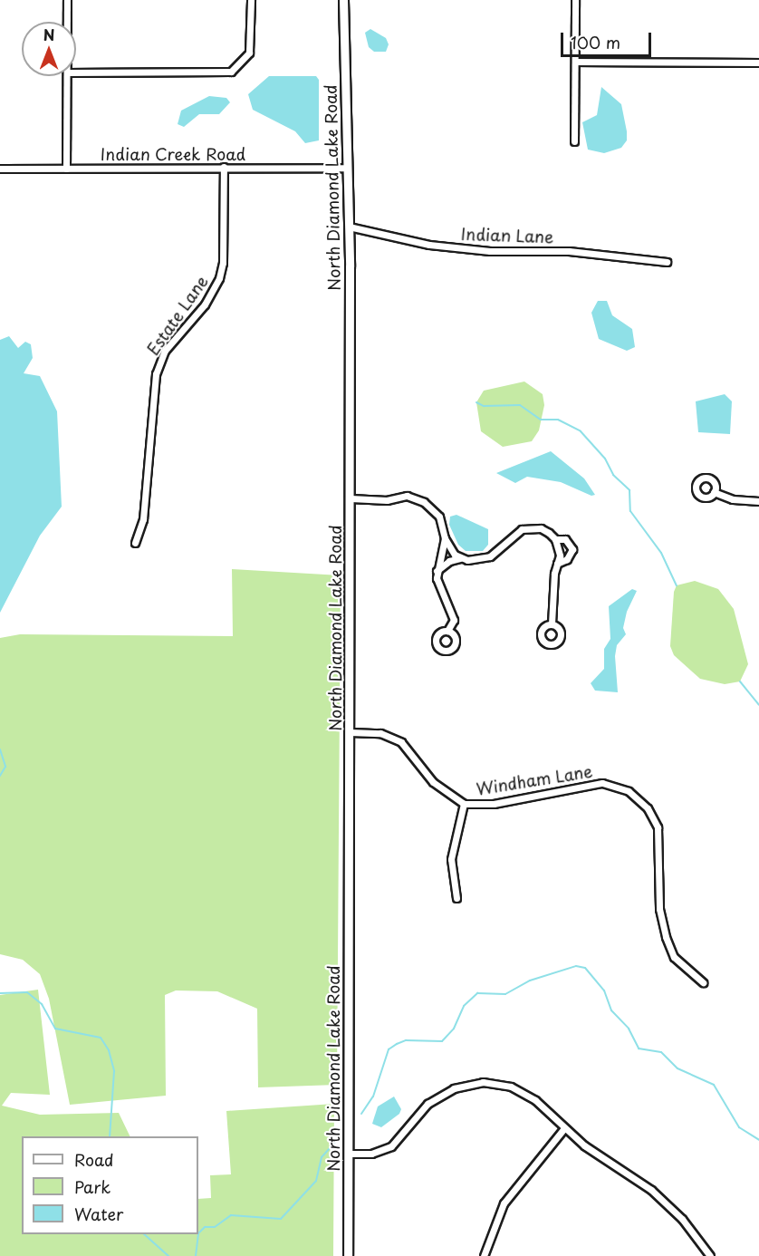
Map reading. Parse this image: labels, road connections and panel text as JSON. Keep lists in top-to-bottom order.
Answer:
{
  "streets": {
    "street": [
      "Indian Creek Road",
      "North Diamond Lake Road",
      "Indian Lane",
      "Estate Lane",
      "Windham Lane"
    ]
  },
  "crossings": [
    ["Indian Creek Road", "North Diamond Lake Road"],
    ["Indian Creek Road", "Estate Lane"],
    ["North Diamond Lake Road", "Indian Lane"],
    ["North Diamond Lake Road", "Windham Lane"]
  ],
  "legend": ["Road", "Park", "Water"],
  "scale_bar": "100 m",
  "north": "top"
}
